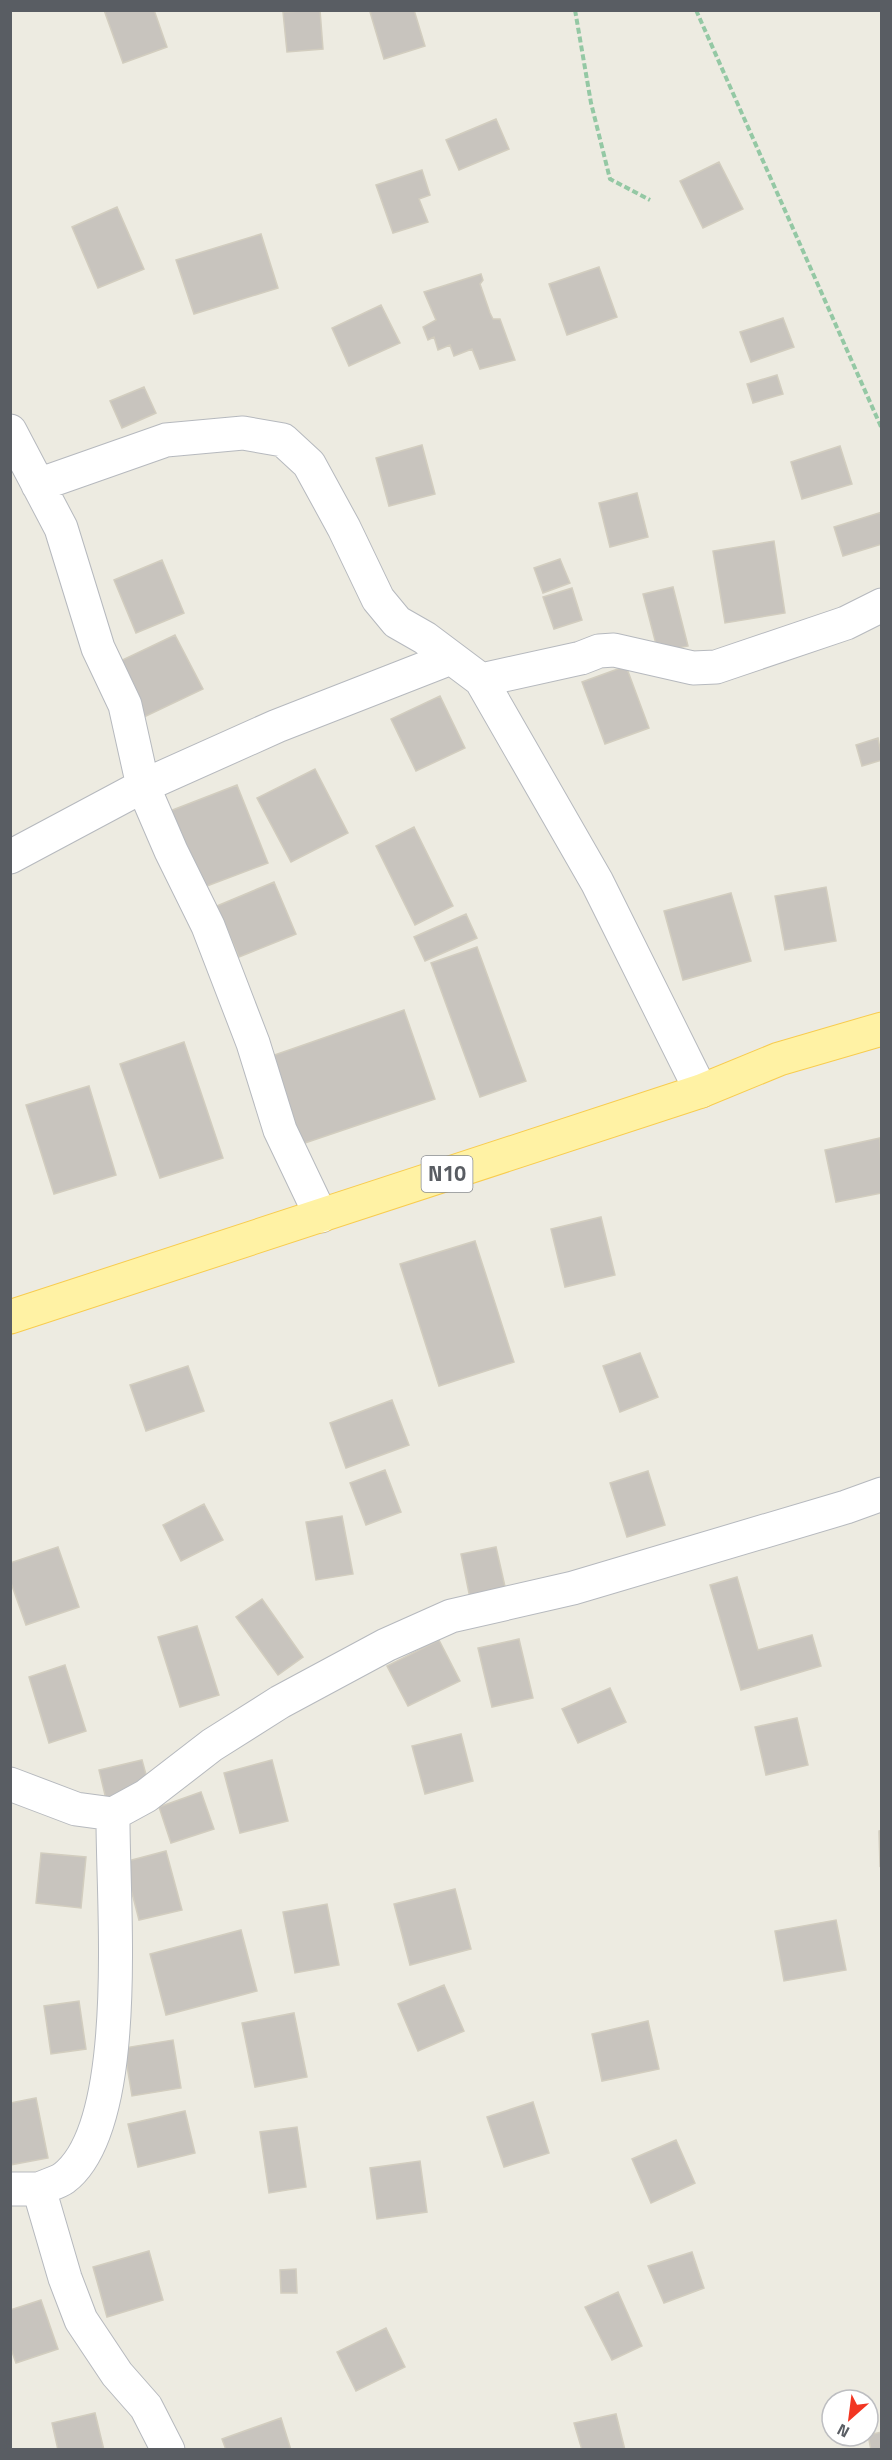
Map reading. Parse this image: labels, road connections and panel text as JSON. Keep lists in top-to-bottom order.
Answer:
{
  "streets": {
    "main road": ["N10"]
  },
  "north": "bottom left"
}
